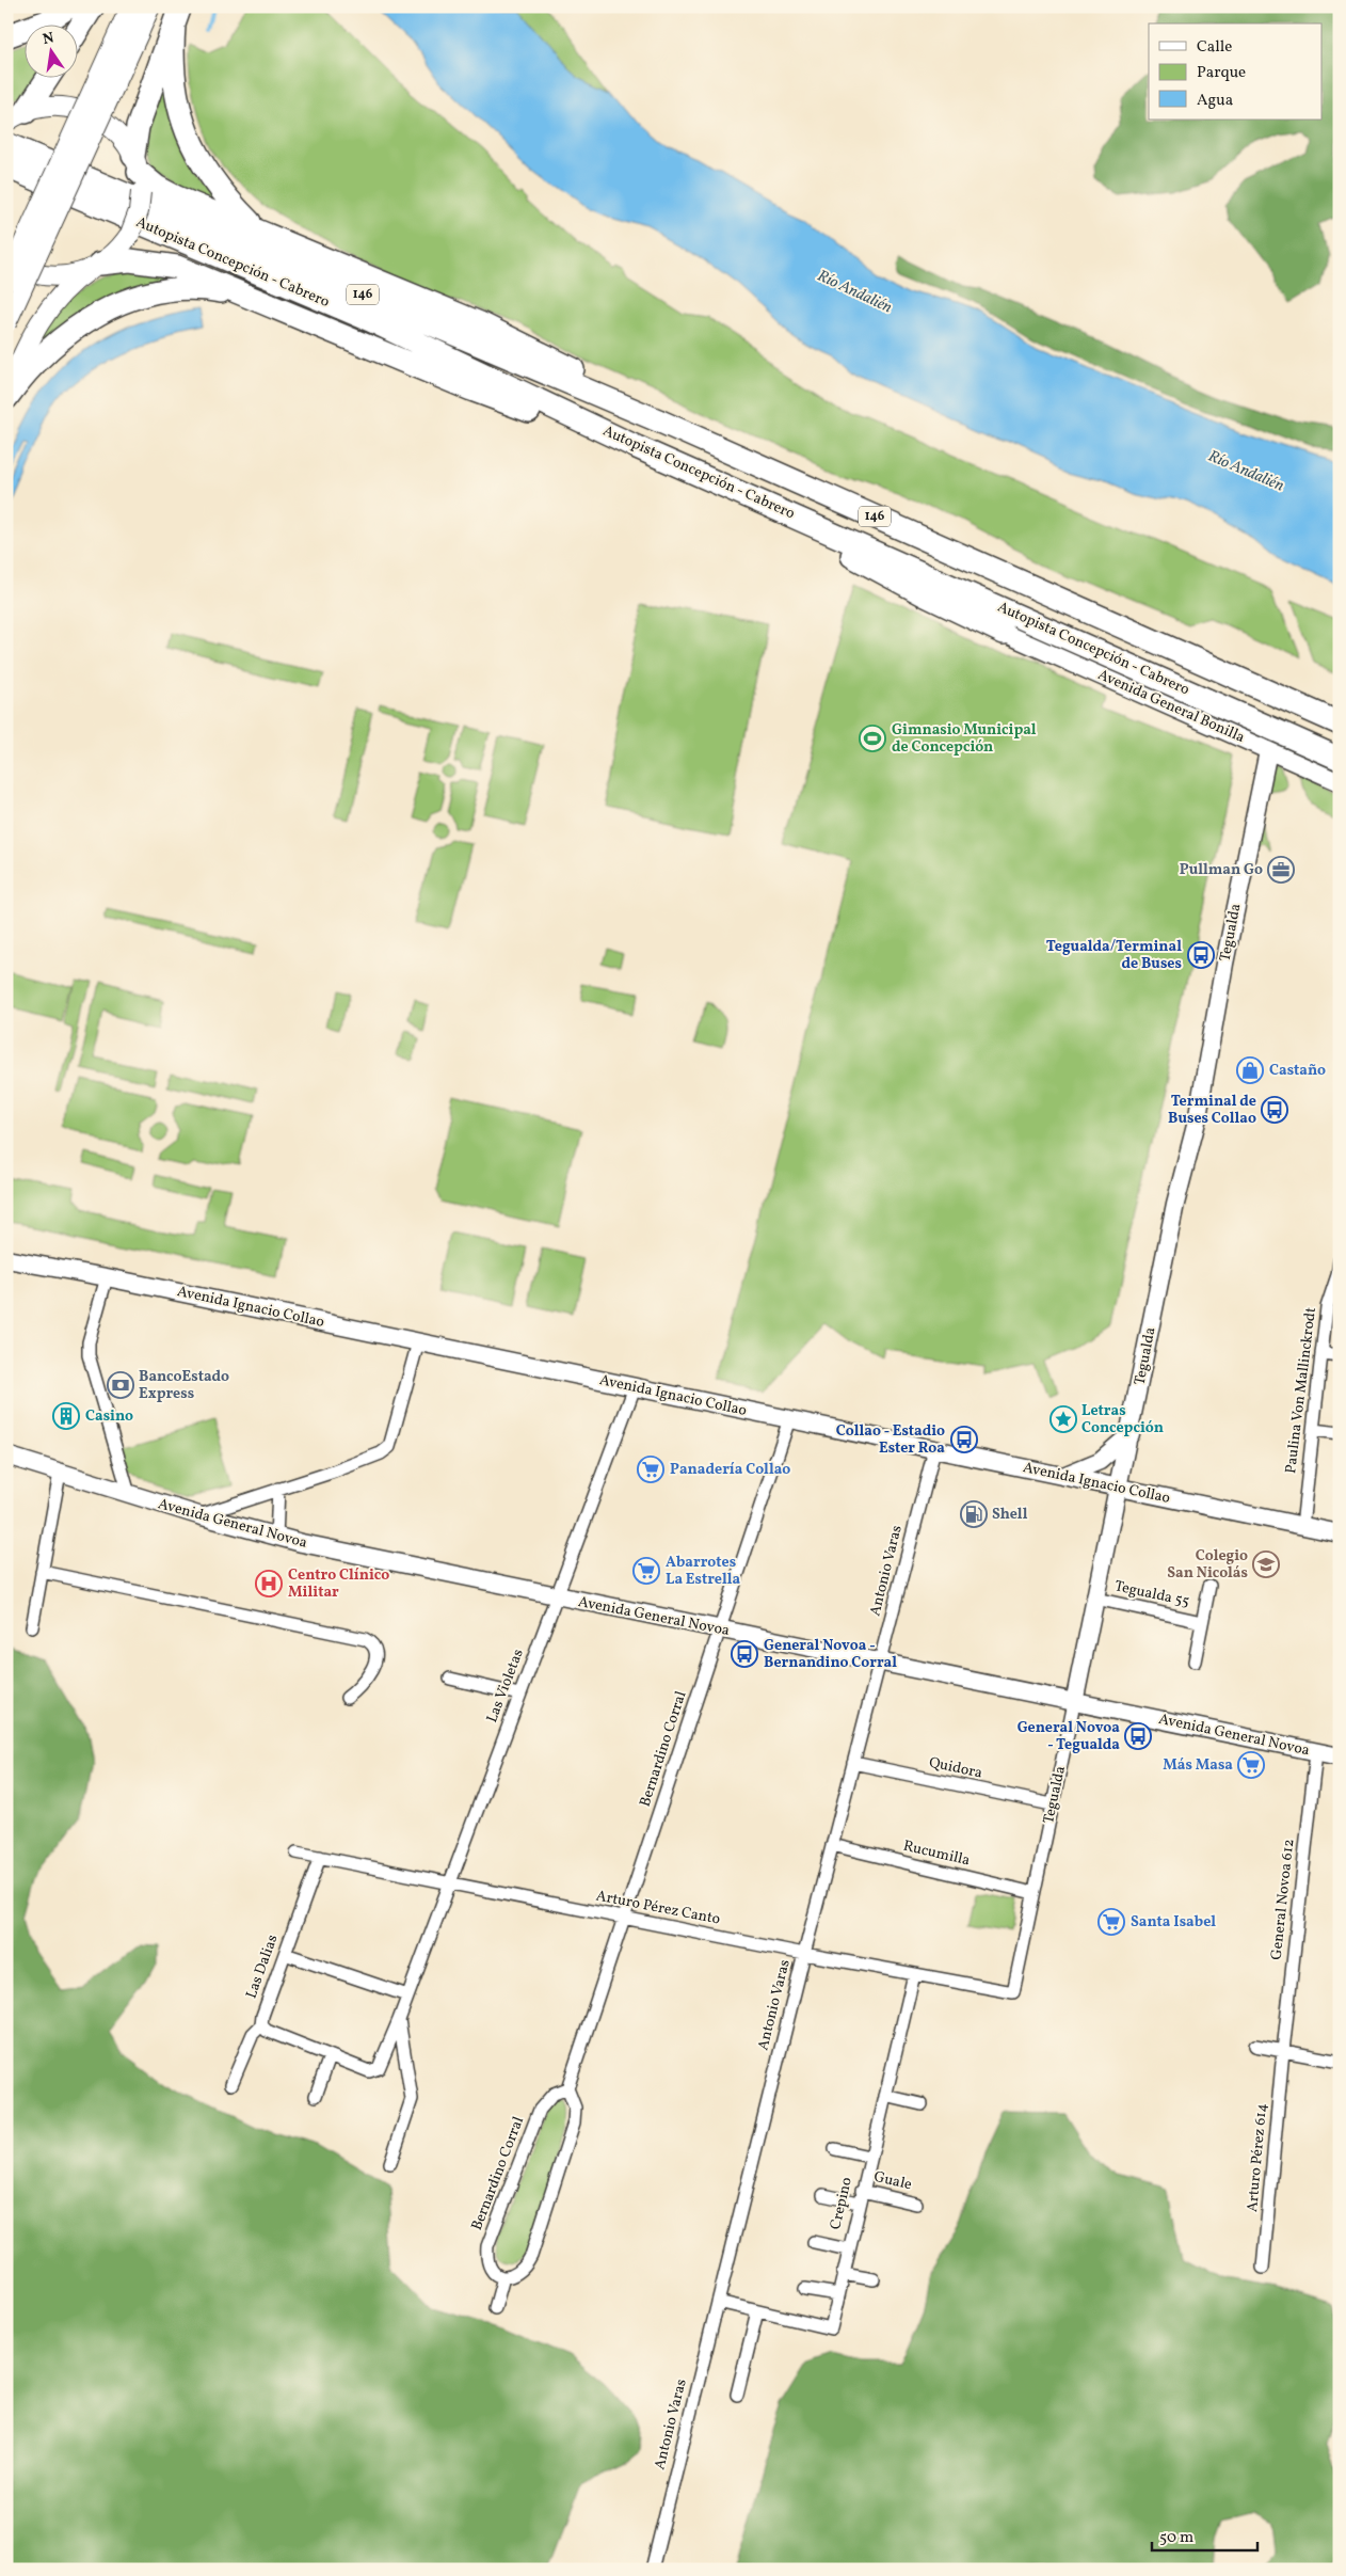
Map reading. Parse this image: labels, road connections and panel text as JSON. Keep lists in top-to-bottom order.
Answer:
{
  "streets": {
    "highway": ["Autopista Concepción - Cabrero", "146"],
    "main road": [
      "Avenida General Bonilla",
      "Tegualda",
      "Avenida Ignacio Collao",
      "Avenida General Novoa"
    ],
    "street": [
      "Paulina Von Mallinckrodt",
      "Antonio Varas",
      "Tegualda 55",
      "Las Violetas",
      "Bernardino Corral",
      "Quidora",
      "Rucumilla",
      "General Novoa 612",
      "Arturo Pérez Canto",
      "Las Dalias",
      "Arturo Pérez 614",
      "Guale",
      "Crepino"
    ]
  },
  "crossings": [
    ["Avenida General Bonilla", "Tegualda"],
    ["Tegualda", "Avenida Ignacio Collao"],
    ["Tegualda", "Avenida General Novoa"],
    ["Tegualda", "Tegualda 55"],
    ["Tegualda", "Quidora"],
    ["Tegualda", "Rucumilla"],
    ["Tegualda", "Arturo Pérez Canto"],
    ["Avenida Ignacio Collao", "Paulina Von Mallinckrodt"],
    ["Avenida Ignacio Collao", "Antonio Varas"],
    ["Avenida Ignacio Collao", "Las Violetas"],
    ["Avenida Ignacio Collao", "Bernardino Corral"],
    ["Avenida General Novoa", "Antonio Varas"],
    ["Avenida General Novoa", "Las Violetas"],
    ["Avenida General Novoa", "Bernardino Corral"],
    ["Avenida General Novoa", "General Novoa 612"],
    ["Antonio Varas", "Quidora"],
    ["Antonio Varas", "Rucumilla"],
    ["Antonio Varas", "Arturo Pérez Canto"],
    ["Antonio Varas", "Crepino"],
    ["Las Violetas", "Arturo Pérez Canto"],
    ["Bernardino Corral", "Arturo Pérez Canto"],
    ["General Novoa 612", "Arturo Pérez 614"],
    ["Arturo Pérez Canto", "Las Dalias"],
    ["Arturo Pérez Canto", "Crepino"],
    ["Guale", "Crepino"]
  ],
  "water": ["Río Andalién"],
  "places": {
    "sports": ["Gimnasio Municipal de Concepción"],
    "office": ["Pullman Go"],
    "bus stop": [
      "Tegualda/Terminal de Buses",
      "Terminal de Buses Collao",
      "Collao - Estadio Ester Roa",
      "General Novoa - Bernandino Corral",
      "General Novoa - Tegualda"
    ],
    "shop": ["Castaño"],
    "bank": ["BancoEstado Express"],
    "building": ["Casino"],
    "place": ["Letras Concepción"],
    "supermarket": [
      "Panadería Collao",
      "Abarrotes La Estrella",
      "Más Masa",
      "Santa Isabel"
    ],
    "fuel station": ["Shell"],
    "school or university": ["Colegio San Nicolás"],
    "hospital": ["Centro Clínico Militar"]
  },
  "legend": ["Calle", "Parque", "Agua"],
  "scale_bar": "50 m",
  "north": "top"
}
